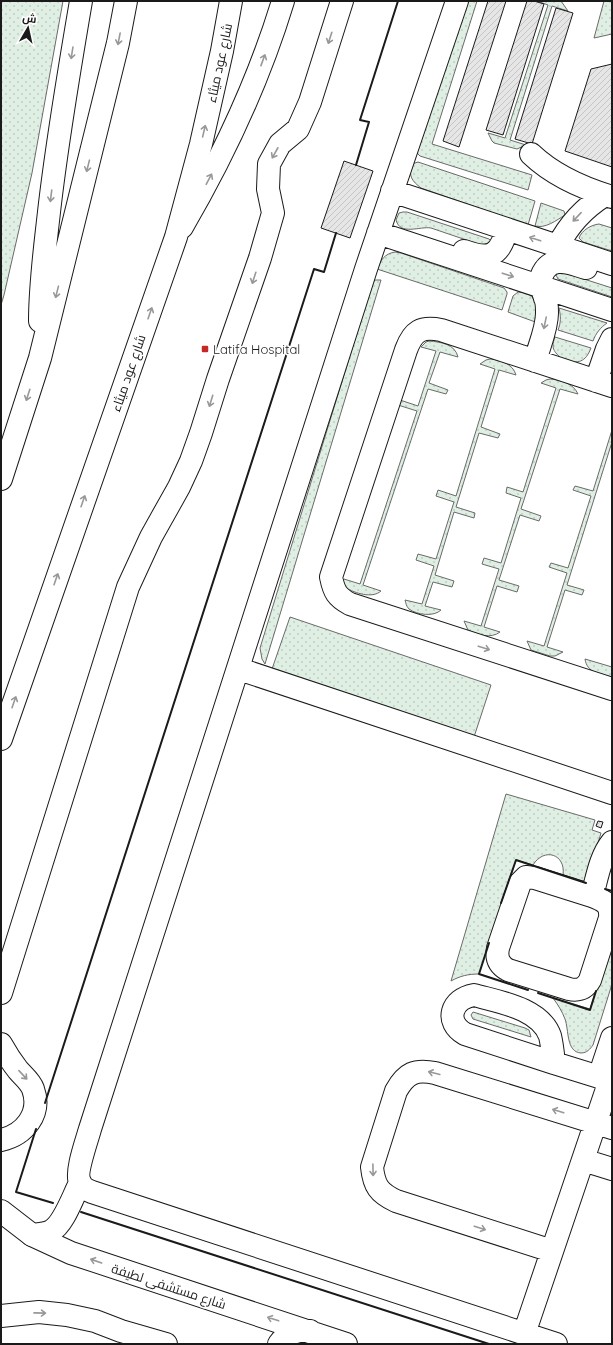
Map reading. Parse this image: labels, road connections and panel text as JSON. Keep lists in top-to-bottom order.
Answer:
{
  "streets": {
    "main road": ["شارع عود ميثاء", "شارع مستشفى لطيفة"]
  },
  "places": {
    "transit": ["Latifa Hospital"]
  },
  "north": "top"
}
